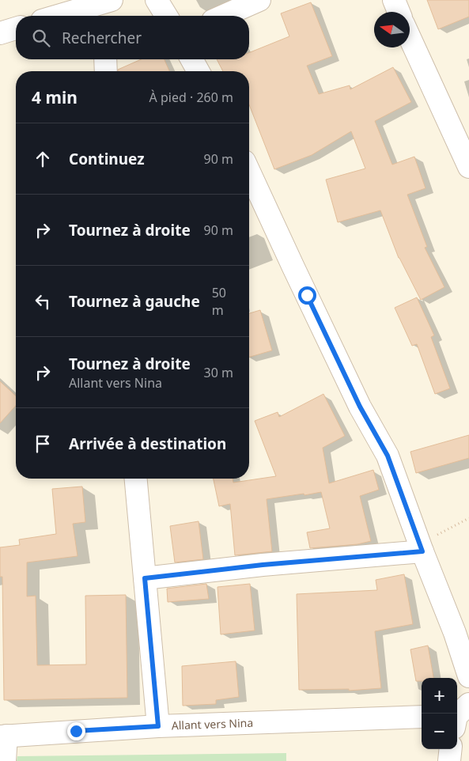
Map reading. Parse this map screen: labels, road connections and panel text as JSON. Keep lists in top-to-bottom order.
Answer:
{
  "streets": {
    "street": ["Allant vers Nina"]
  },
  "north": "left",
  "page": {
    "search": "Rechercher",
    "heading": ["4 min", "À pied · 260 m"],
    "list": [
      ["Continuez", "90 m"],
      ["Tournez à droite", "90 m"],
      ["Tournez à gauche", "50 m"],
      ["Tournez à droite", "Allant vers Nina", "30 m"],
      "Arrivée à destination"
    ],
    "map_buttons": ["+", "−"]
  }
}
